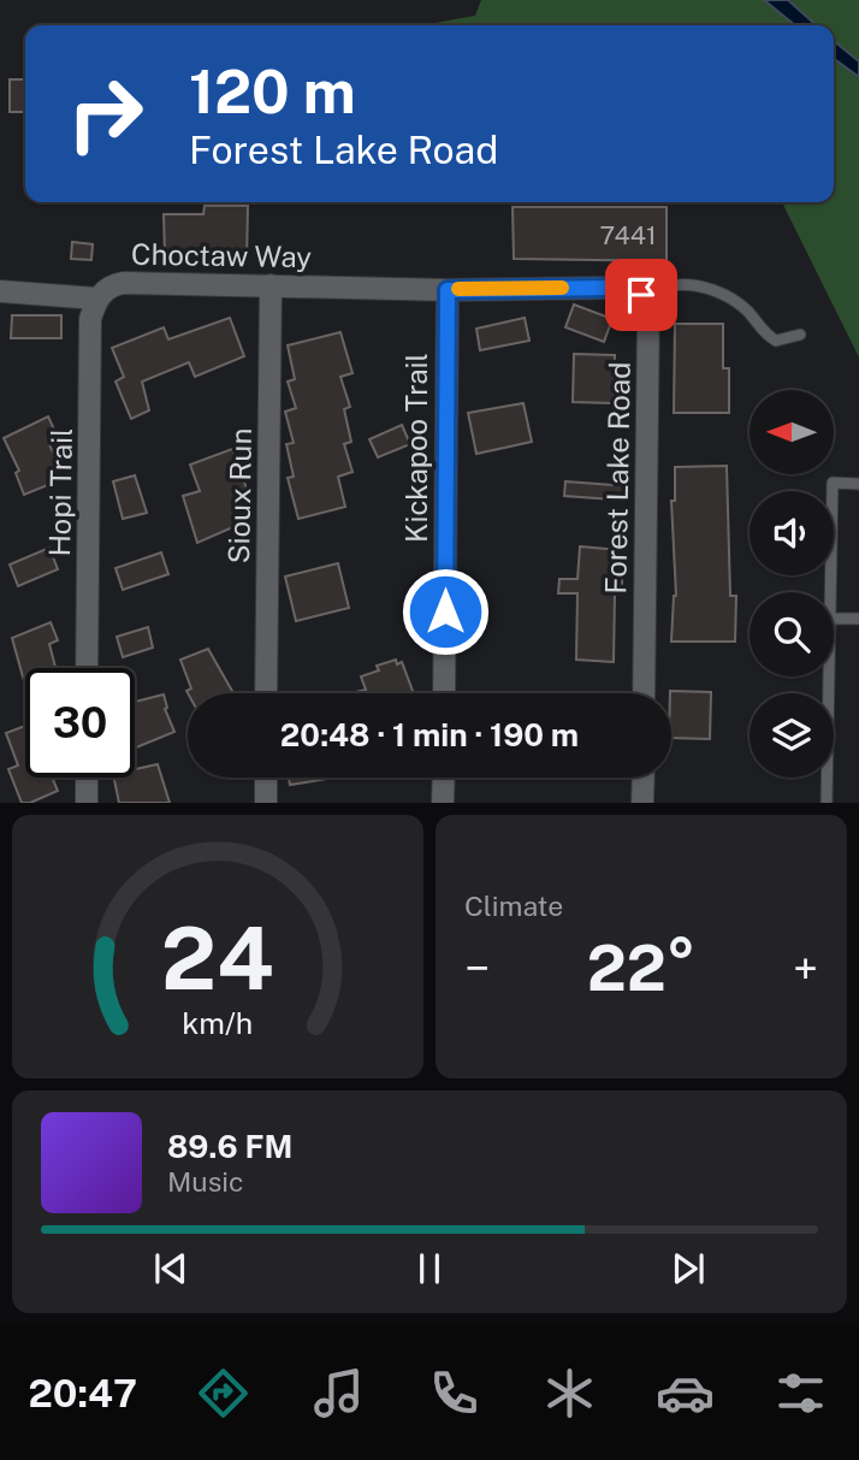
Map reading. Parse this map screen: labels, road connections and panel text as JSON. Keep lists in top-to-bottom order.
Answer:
{
  "streets": {
    "street": [
      "Choctaw Way",
      "Kickapoo Trail",
      "Forest Lake Road",
      "Hopi Trail",
      "Sioux Run"
    ]
  },
  "crossings": [
    ["Choctaw Way", "Kickapoo Trail"],
    ["Choctaw Way", "Hopi Trail"],
    ["Choctaw Way", "Sioux Run"]
  ],
  "house_numbers": ["7441"],
  "north": "left",
  "page": {
    "turn": ["120 m", "Forest Lake Road"],
    "limit": "30",
    "trip": "20:48 · 1 min · 190 m",
    "tile": "Climate",
    "heat": ["−", "22°", "+"],
    "song": ["89.6 FM", "Music"],
    "tabs": "20:47",
    "gauge": ["24", "km/h"]
  }
}
